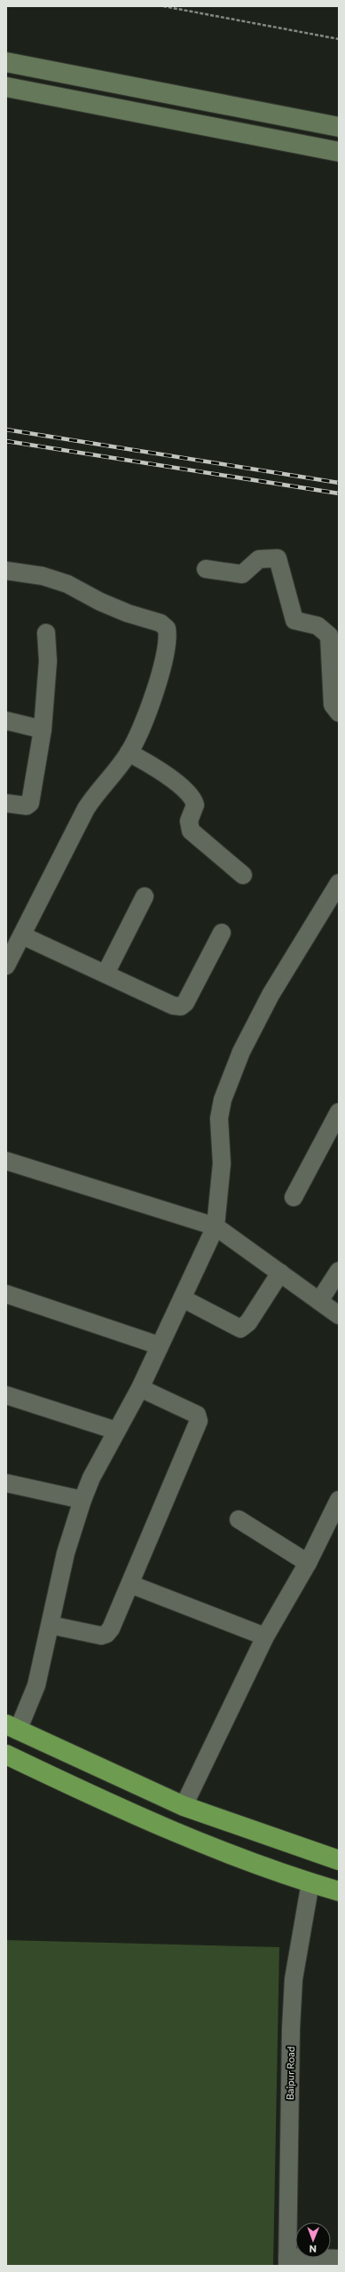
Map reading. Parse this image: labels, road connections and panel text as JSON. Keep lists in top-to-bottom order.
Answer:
{
  "streets": {
    "street": ["Baipur Road"]
  },
  "north": "bottom"
}
